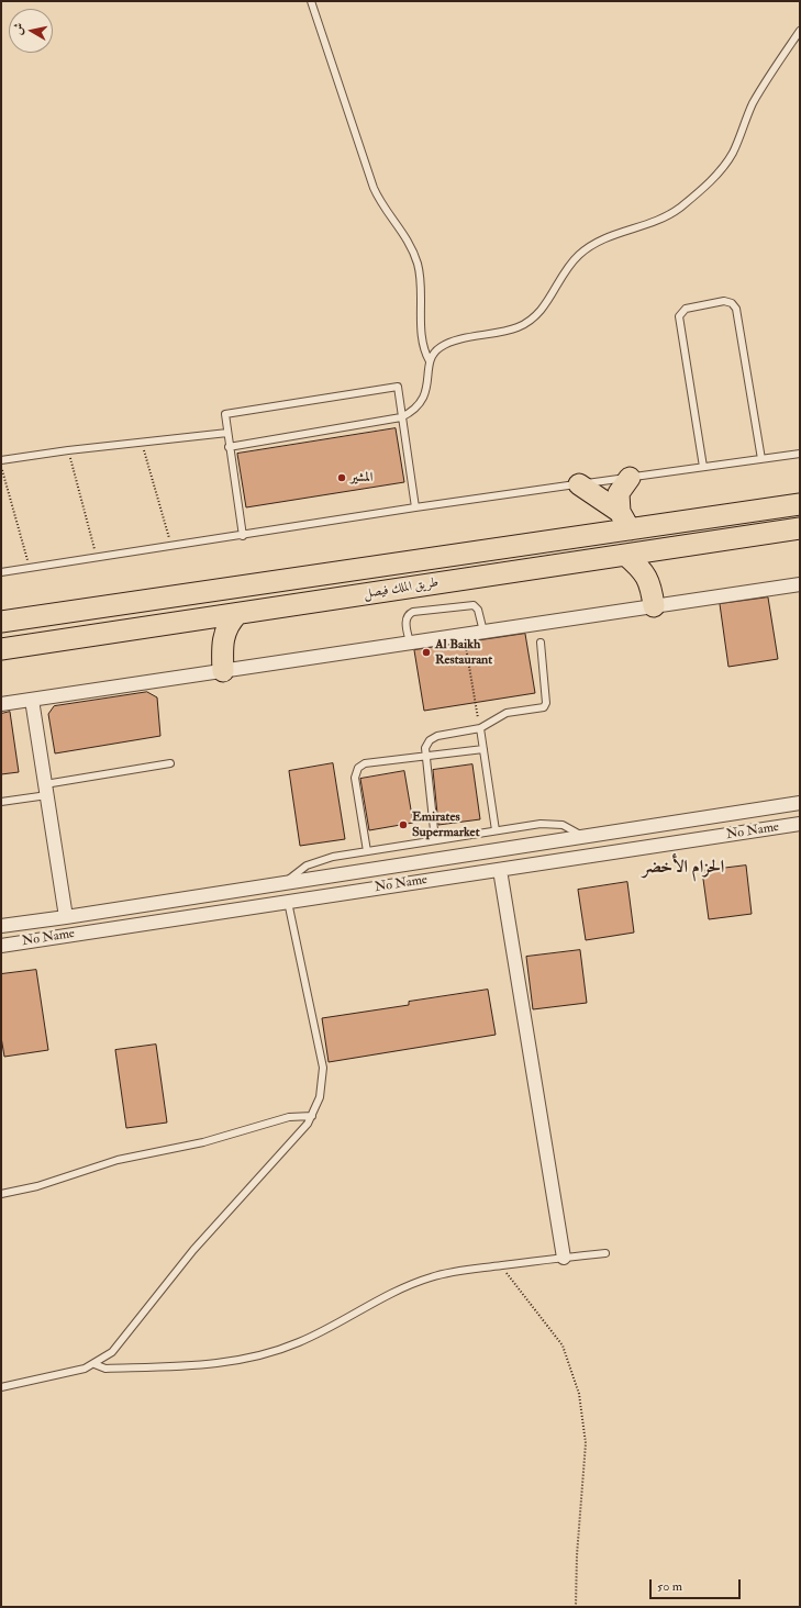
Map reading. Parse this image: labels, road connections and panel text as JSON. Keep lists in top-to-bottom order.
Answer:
{
  "streets": {
    "main road": ["طريق الملك فيصل"],
    "street": ["No Name"]
  },
  "districts": ["الحزام الأخضر"],
  "places": ["المشير", "Al Baikh Restaurant", "Emirates Supermarket"],
  "scale_bar": "50 m",
  "north": "left"
}
